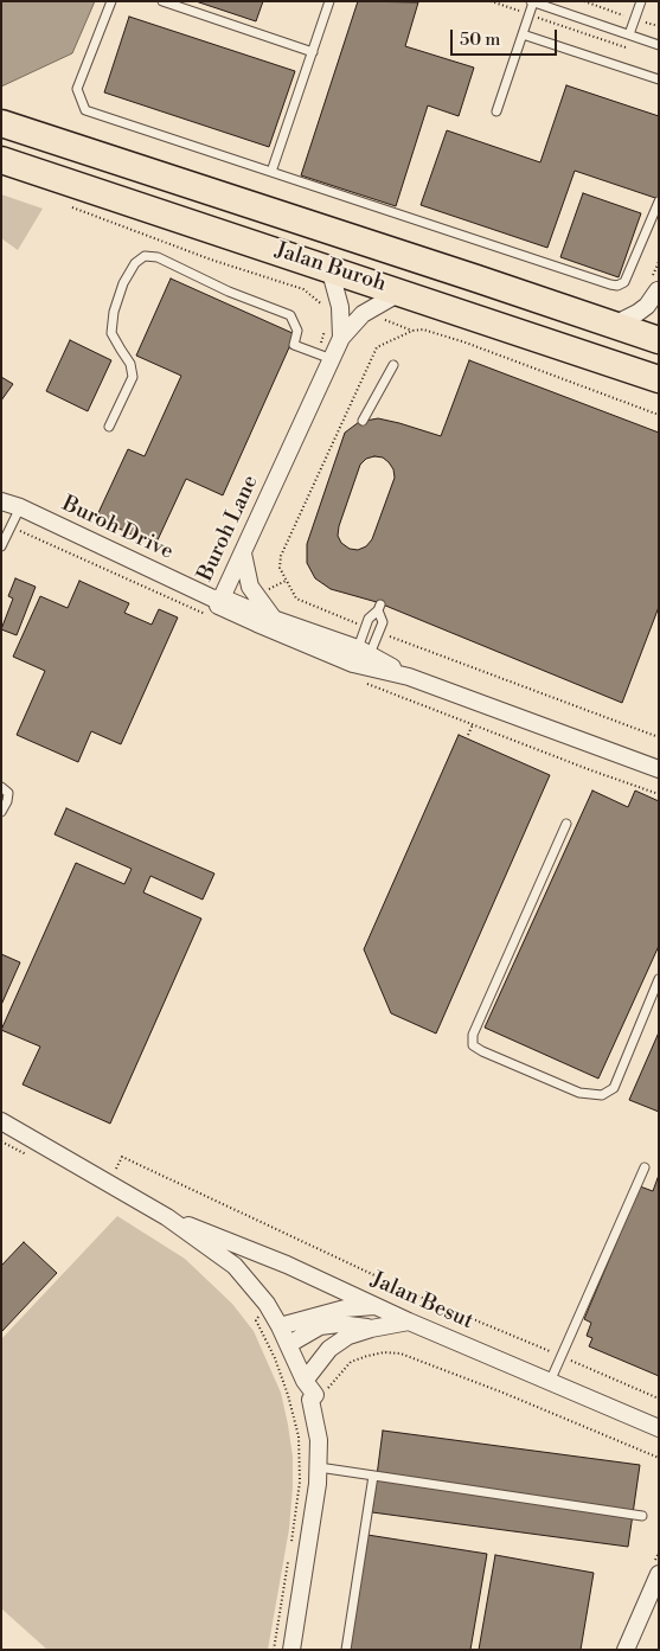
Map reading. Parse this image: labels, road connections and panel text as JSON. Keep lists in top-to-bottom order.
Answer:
{
  "streets": {
    "highway": ["Jalan Buroh"],
    "street": ["Buroh Drive", "Buroh Lane", "Jalan Besut"]
  },
  "crossings": [
    ["Jalan Buroh", "Buroh Lane"],
    ["Buroh Drive", "Buroh Lane"]
  ],
  "scale_bar": "50 m"
}
